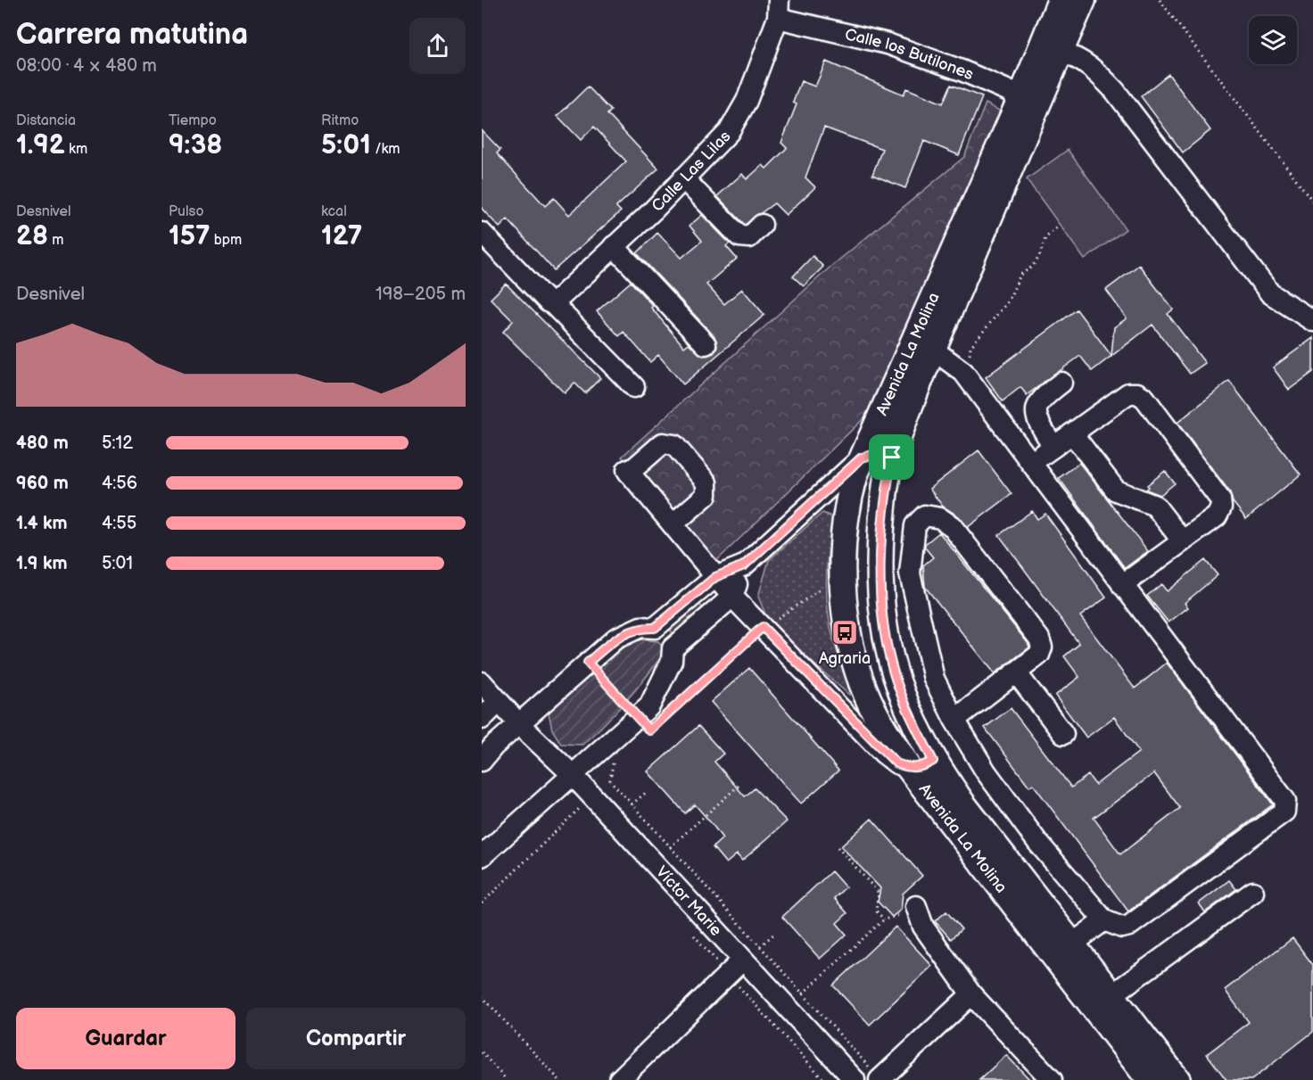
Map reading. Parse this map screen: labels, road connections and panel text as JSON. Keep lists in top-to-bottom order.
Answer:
{
  "streets": {
    "main road": ["Avenida La Molina"],
    "street": ["Calle los Butilones", "Calle Las Lilas", "Víctor Marie"]
  },
  "crossings": [
    ["Calle los Butilones", "Calle Las Lilas"],
    ["Calle los Butilones", "Avenida La Molina"]
  ],
  "places": {
    "bus stop": ["Agraria"]
  },
  "page": {
    "heading": ["Carrera matutina", "08:00 · 4 × 480 m"],
    "stats": [
      ["Distancia", "1.92 km"],
      ["Tiempo", "9:38"],
      ["Ritmo", "5:01 /km"],
      ["Desnivel", "28 m"],
      ["Pulso", "157 bpm"],
      ["kcal", "127"]
    ],
    "chart": ["Desnivel", "198–205 m"],
    "list": [
      {
        "name": "480 m",
        "note": "5:12"
      },
      {
        "name": "960 m",
        "note": "4:56"
      },
      {
        "name": "1.4 km",
        "note": "4:55"
      },
      {
        "name": "1.9 km",
        "note": "5:01"
      }
    ],
    "buttons": ["Guardar", "Compartir"]
  }
}
